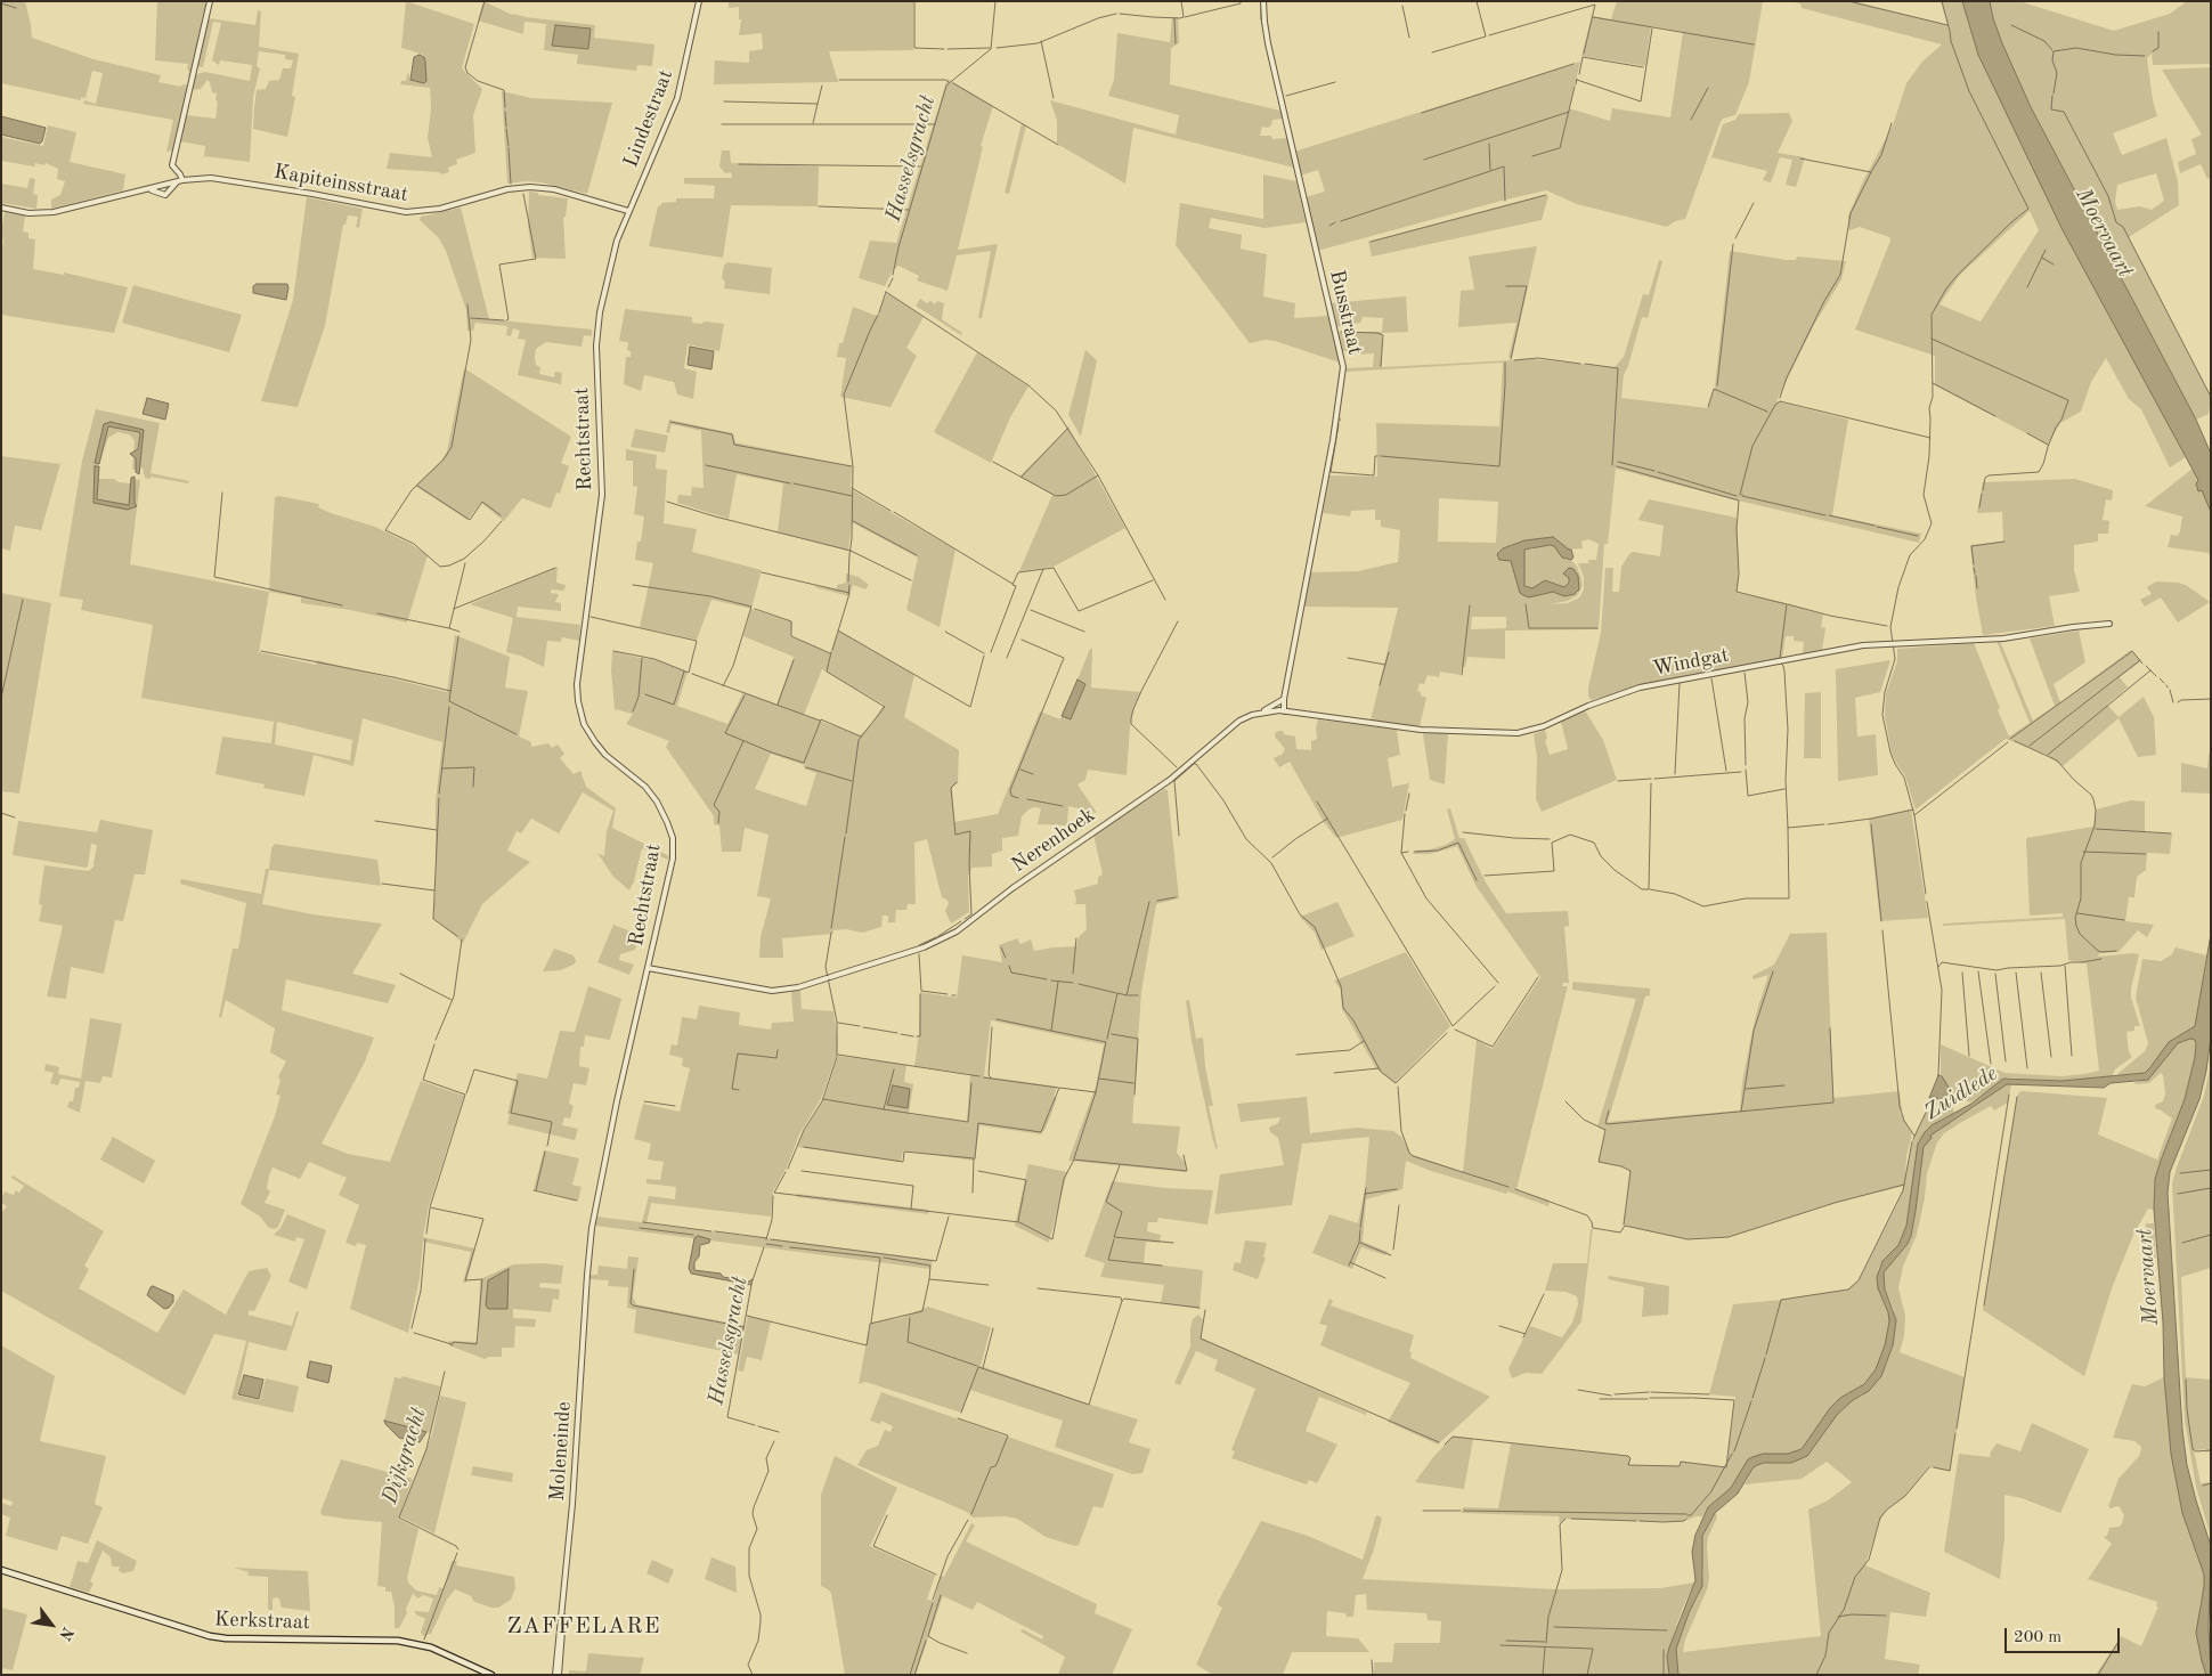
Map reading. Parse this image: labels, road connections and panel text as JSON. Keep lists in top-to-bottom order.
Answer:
{
  "streets": {
    "main road": ["Kerkstraat"],
    "street": [
      "Lindestraat",
      "Kapiteinsstraat",
      "Busstraat",
      "Rechtstraat",
      "Windgat",
      "Nerenhoek",
      "Moleneinde"
    ]
  },
  "crossings": [
    ["Lindestraat", "Kapiteinsstraat"],
    ["Lindestraat", "Rechtstraat"],
    ["Kapiteinsstraat", "Rechtstraat"],
    ["Busstraat", "Windgat"],
    ["Busstraat", "Nerenhoek"],
    ["Rechtstraat", "Nerenhoek"],
    ["Rechtstraat", "Moleneinde"],
    ["Windgat", "Nerenhoek"]
  ],
  "districts": ["ZAFFELARE"],
  "water": [
    "Hasselsgracht",
    "Moervaart",
    "Zuidlede",
    "Dijkgracht"
  ],
  "scale_bar": "200 m",
  "north": "bottom right"
}
